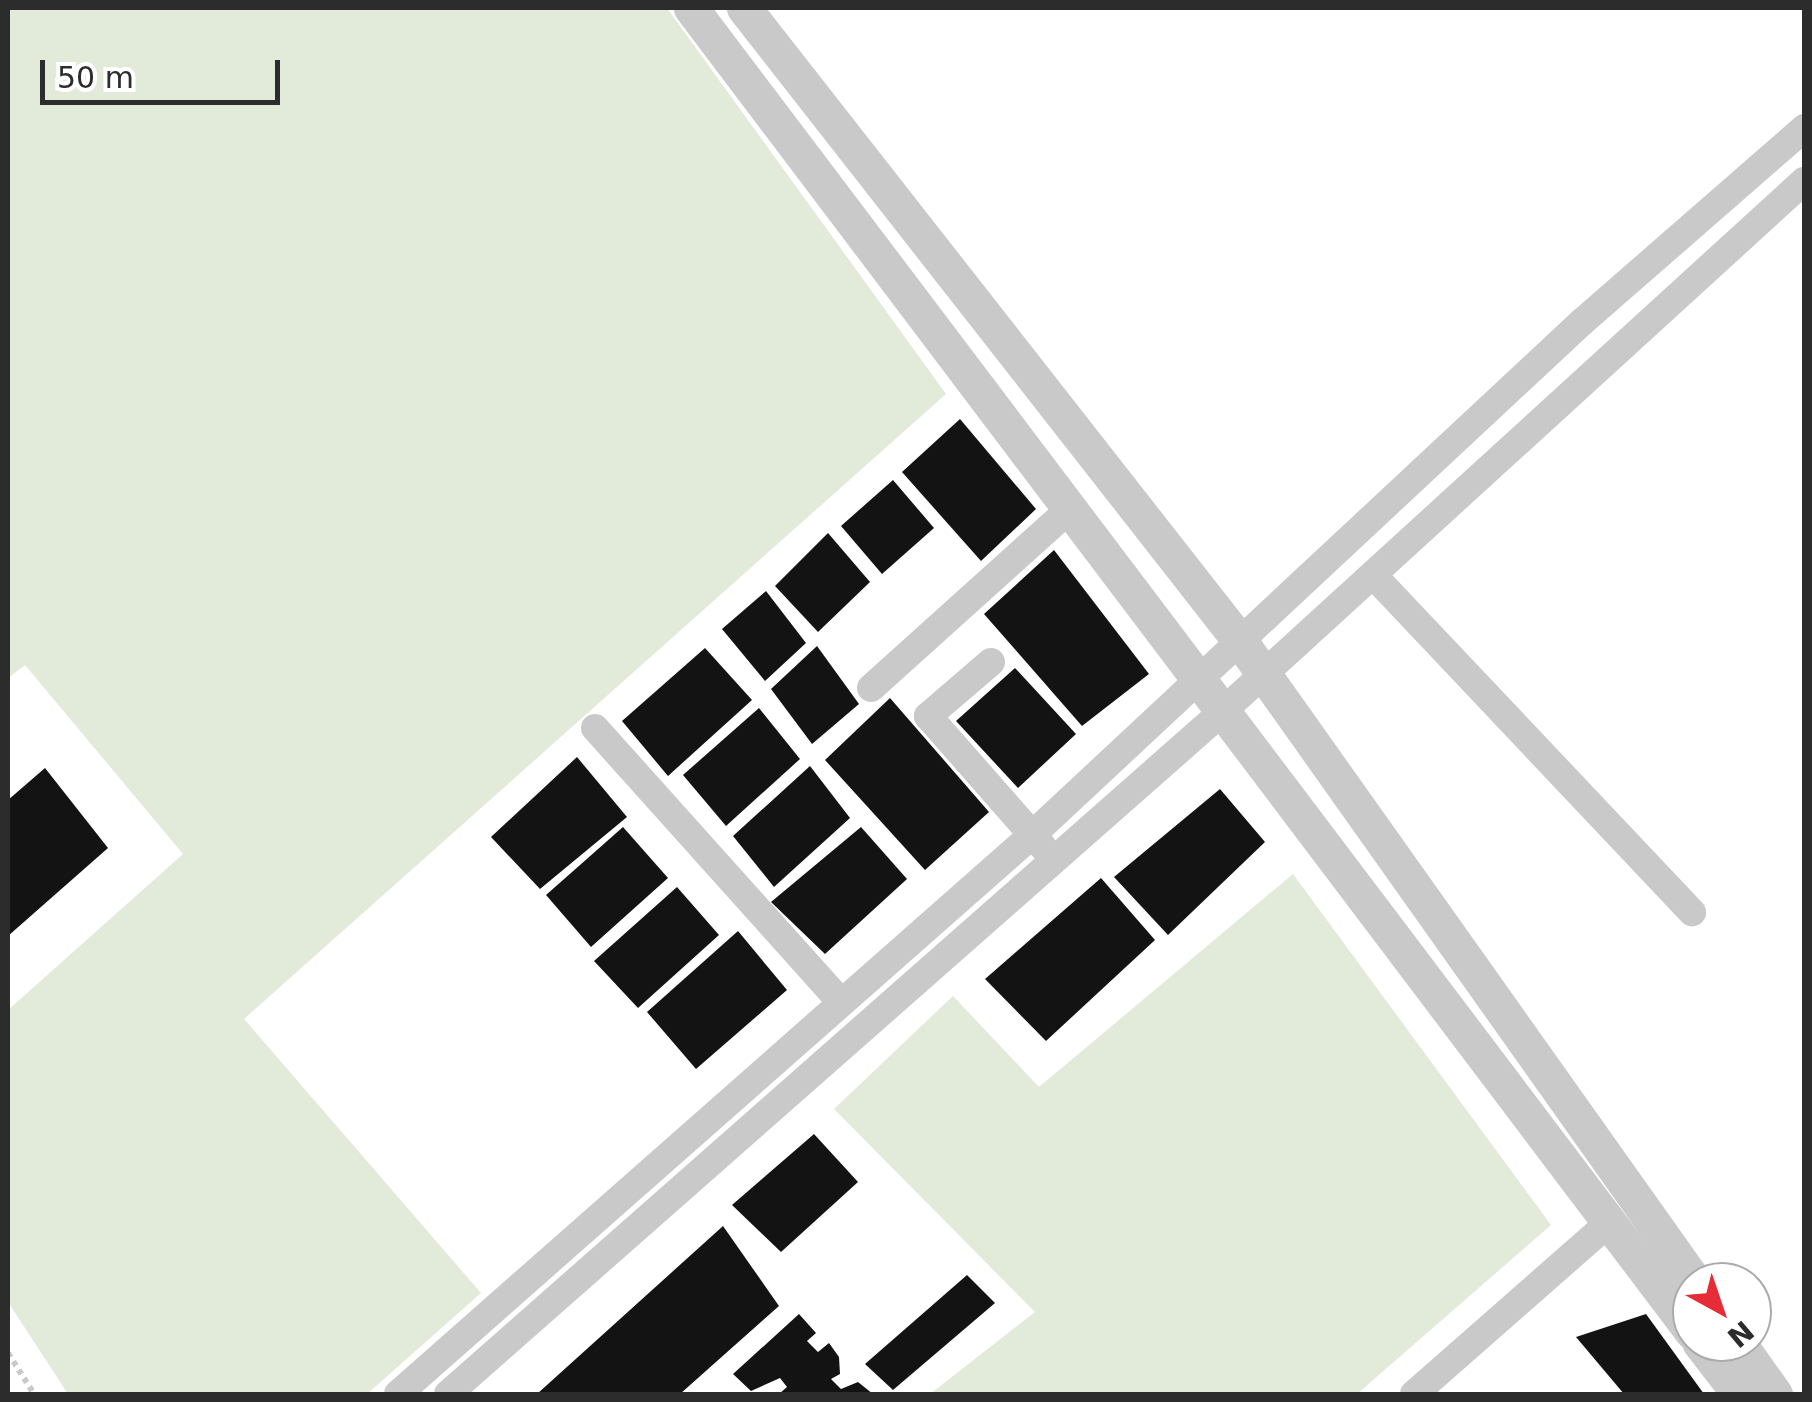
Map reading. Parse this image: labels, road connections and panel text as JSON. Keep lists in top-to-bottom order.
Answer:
{
  "scale_bar": "50 m",
  "north": "bottom right"
}
